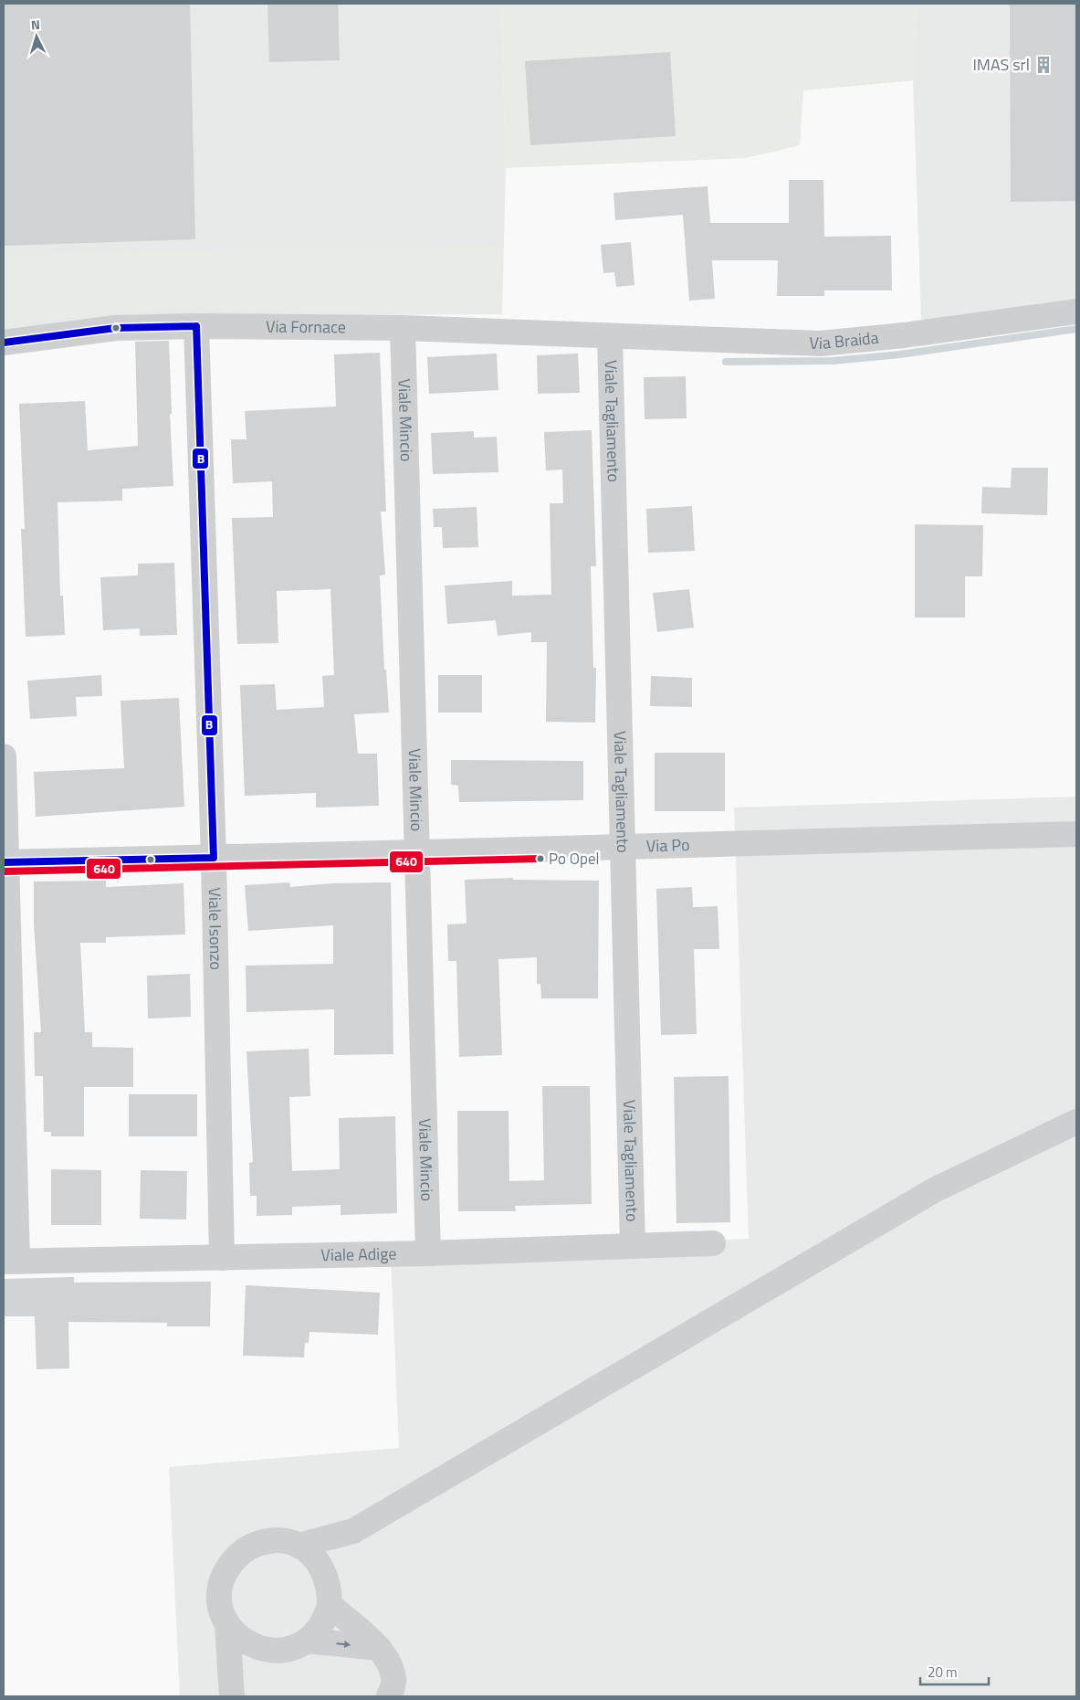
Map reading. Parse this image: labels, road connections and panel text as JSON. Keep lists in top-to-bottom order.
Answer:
{
  "streets": {
    "street": [
      "Via Fornace",
      "Via Braida",
      "Viale Mincio",
      "Viale Tagliamento",
      "Via Po",
      "Viale Isonzo",
      "Viale Adige"
    ]
  },
  "crossings": [
    ["Via Fornace", "Via Braida"],
    ["Via Fornace", "Viale Mincio"],
    ["Via Fornace", "Viale Tagliamento"],
    ["Via Fornace", "Viale Isonzo"],
    ["Via Braida", "Viale Tagliamento"],
    ["Viale Mincio", "Via Po"],
    ["Viale Mincio", "Viale Adige"],
    ["Viale Tagliamento", "Via Po"],
    ["Viale Tagliamento", "Viale Adige"],
    ["Via Po", "Viale Isonzo"],
    ["Viale Isonzo", "Viale Adige"]
  ],
  "places": {
    "building": ["IMAS srl"],
    "other": ["Po Opel"]
  },
  "lines": ["transit line B", "transit line 640"],
  "scale_bar": "20 m",
  "north": "top"
}
